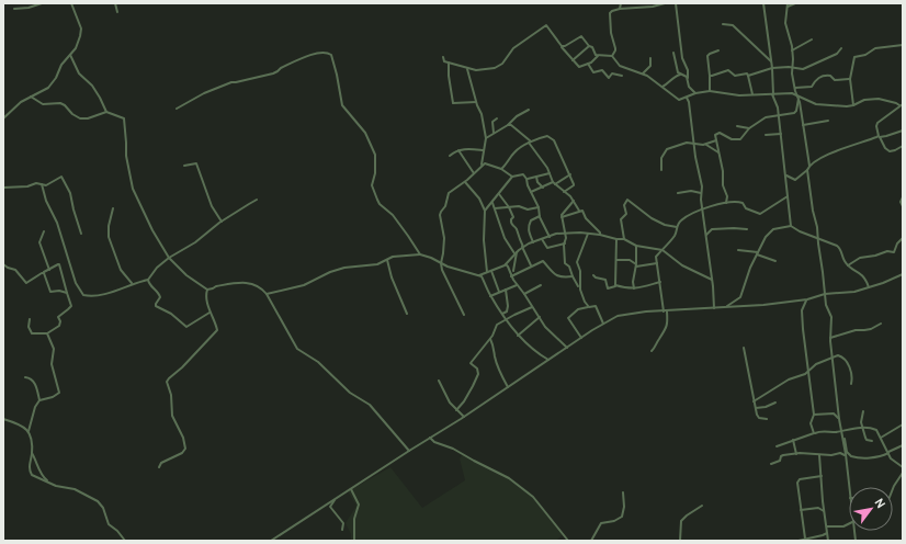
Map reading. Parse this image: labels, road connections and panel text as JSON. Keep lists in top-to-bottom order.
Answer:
{
  "north": "top right"
}
